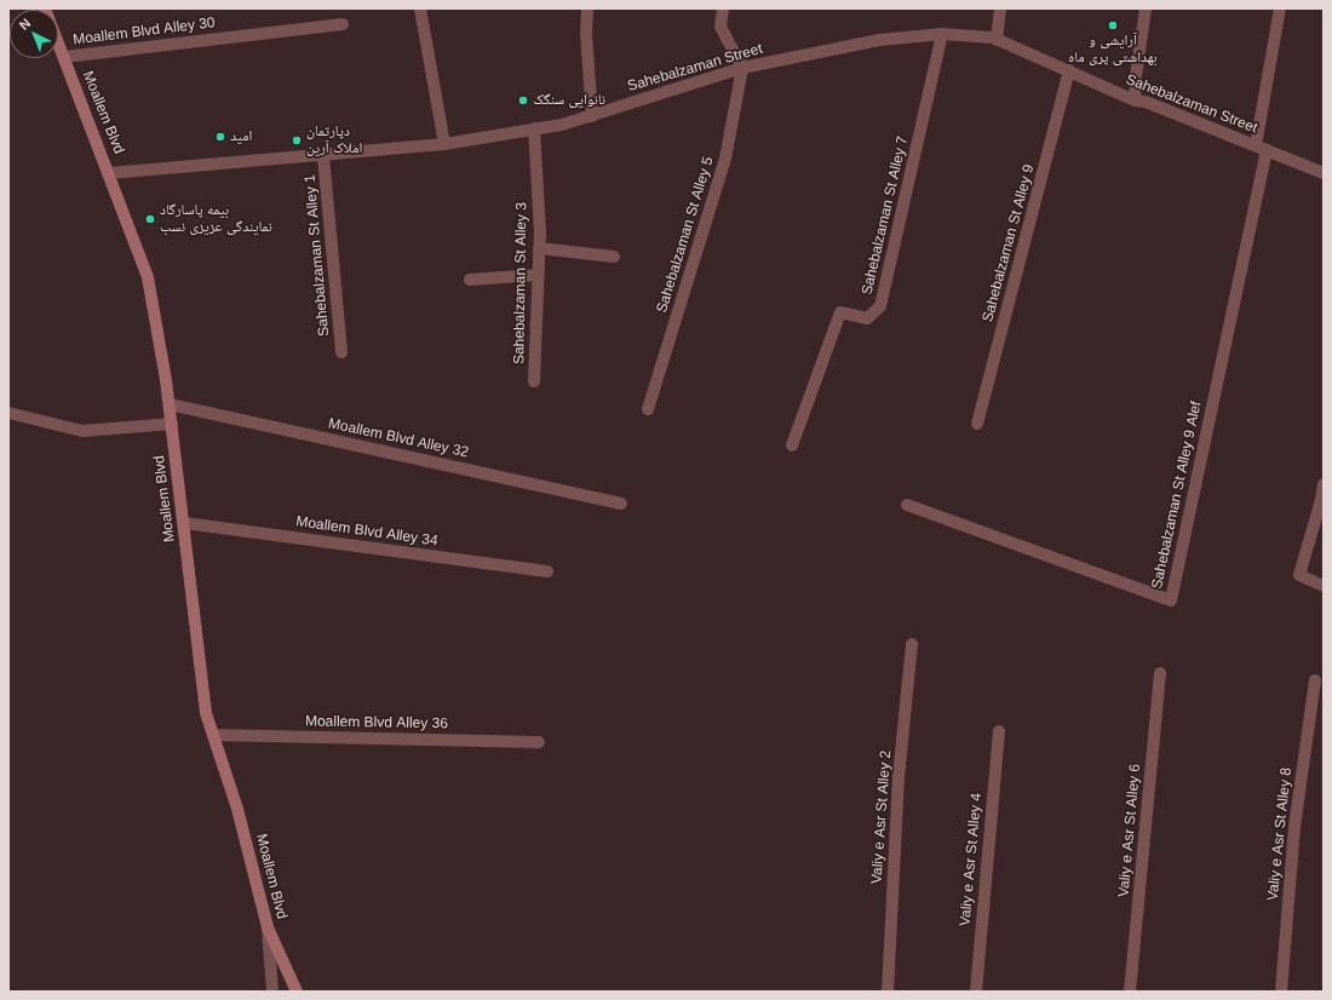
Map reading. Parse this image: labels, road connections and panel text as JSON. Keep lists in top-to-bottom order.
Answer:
{
  "streets": {
    "main road": ["Moallem Blvd"],
    "street": [
      "Moallem Blvd Alley 30",
      "Sahebalzaman Street",
      "Sahebalzaman St Alley 7",
      "Sahebalzaman St Alley 5",
      "Sahebalzaman St Alley 9",
      "Sahebalzaman St Alley 1",
      "Sahebalzaman St Alley 3",
      "Moallem Blvd Alley 32",
      "Sahebalzaman St Alley 9 Alef",
      "Moallem Blvd Alley 34",
      "Moallem Blvd Alley 36",
      "Valiy e Asr St Alley 2",
      "Valiy e Asr St Alley 6",
      "Valiy e Asr St Alley 8",
      "Valiy e Asr St Alley 4"
    ]
  },
  "crossings": [
    ["Moallem Blvd Alley 30", "Moallem Blvd"],
    ["Sahebalzaman Street", "Moallem Blvd"],
    ["Sahebalzaman Street", "Sahebalzaman St Alley 7"],
    ["Sahebalzaman Street", "Sahebalzaman St Alley 5"],
    ["Sahebalzaman Street", "Sahebalzaman St Alley 9"],
    ["Sahebalzaman Street", "Sahebalzaman St Alley 1"],
    ["Sahebalzaman Street", "Sahebalzaman St Alley 3"],
    ["Sahebalzaman Street", "Sahebalzaman St Alley 9 Alef"],
    ["Moallem Blvd", "Moallem Blvd Alley 32"],
    ["Moallem Blvd", "Moallem Blvd Alley 34"],
    ["Moallem Blvd", "Moallem Blvd Alley 36"]
  ],
  "places": [
    "آرایشی و بهداشتی پری ماه",
    "نانوایی سنگک",
    "امید",
    "دپارتمان املاک آرین",
    "بیمه پاسارگاد نمایندگی عزیزی نسب"
  ],
  "north": "top left"
}
